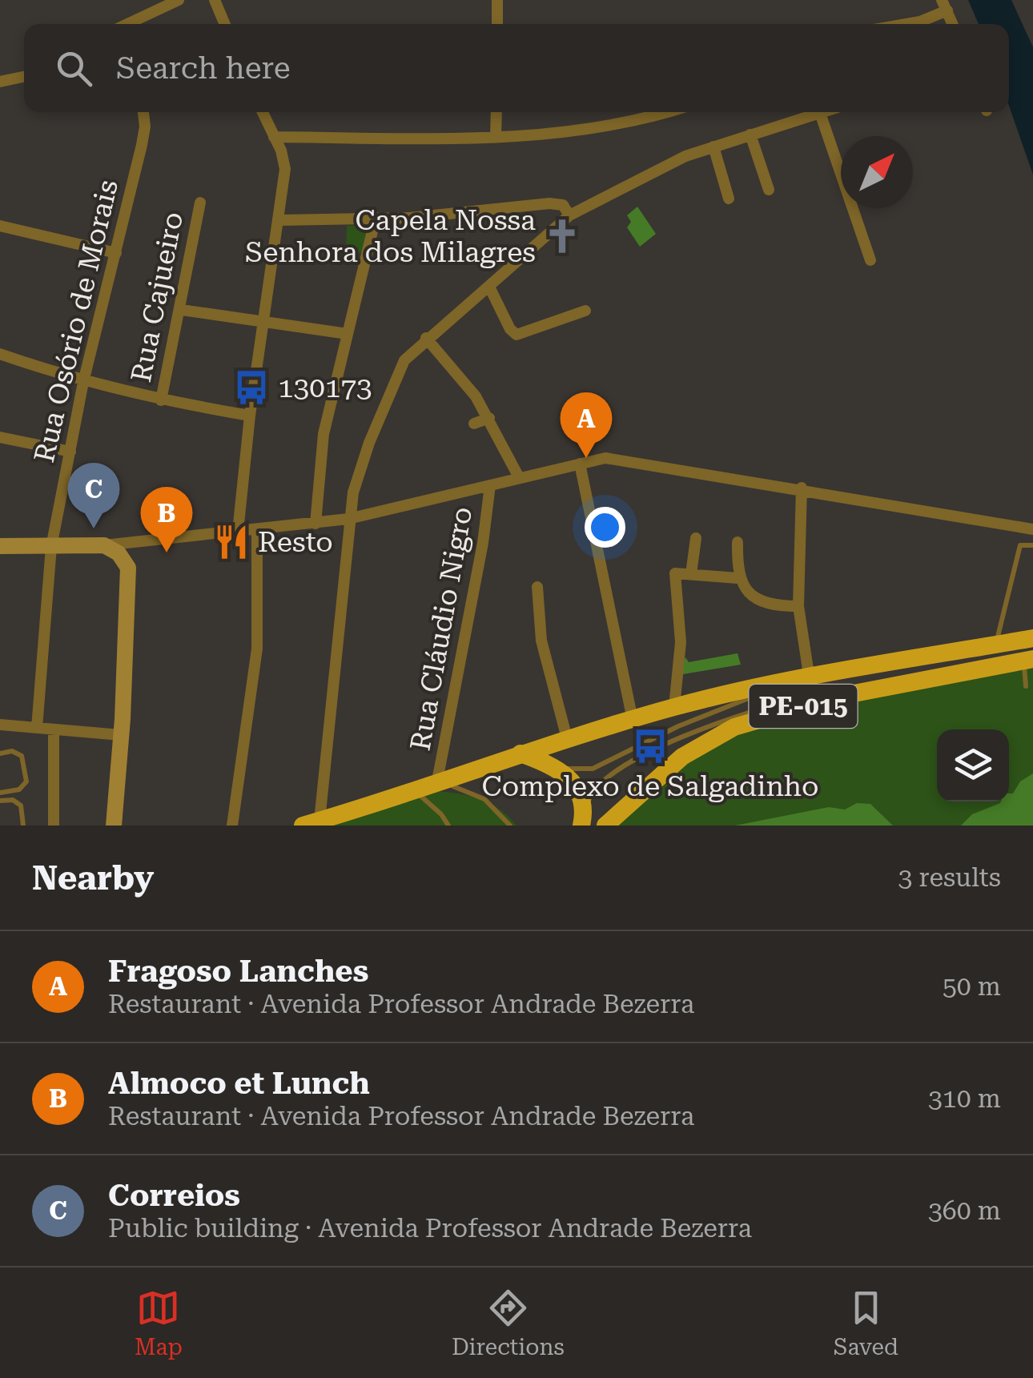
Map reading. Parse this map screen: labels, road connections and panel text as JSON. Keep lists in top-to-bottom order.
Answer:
{
  "streets": {
    "highway": ["PE-015"],
    "street": ["Rua Cajueiro", "Rua Osório de Morais", "Rua Cláudio Nigro"]
  },
  "crossings": [
    ["Rua Cláudio Nigro", "PE-015"]
  ],
  "places": {
    "church": ["Capela Nossa Senhora dos Milagres"],
    "bus stop": ["130173", "Complexo de Salgadinho"],
    "restaurant": ["Resto"]
  },
  "north": "top right",
  "page": {
    "search": "Search here",
    "pins": ["A", "C", "B"],
    "heading": ["Nearby", "3 results"],
    "list": [
      {
        "mark": "A",
        "name": "Fragoso Lanches",
        "note": "Restaurant · Avenida Professor Andrade Bezerra",
        "value": "50 m"
      },
      {
        "mark": "B",
        "name": "Almoco et Lunch",
        "note": "Restaurant · Avenida Professor Andrade Bezerra",
        "value": "310 m"
      },
      {
        "mark": "C",
        "name": "Correios",
        "note": "Public building · Avenida Professor Andrade Bezerra",
        "value": "360 m"
      }
    ],
    "nav": ["Map", "Directions", "Saved"]
  }
}
